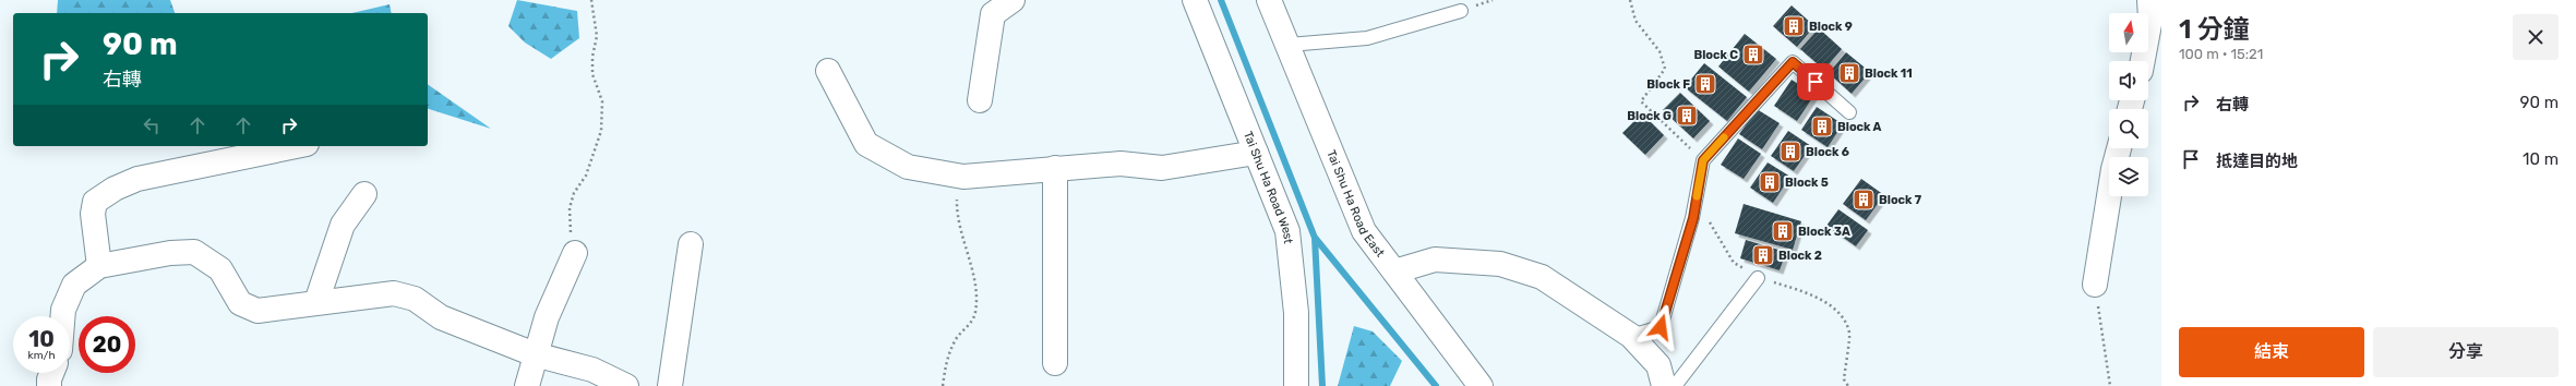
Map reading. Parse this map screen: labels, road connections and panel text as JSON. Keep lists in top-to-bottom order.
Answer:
{
  "streets": {
    "street": ["Tai Shu Ha Road West", "Tai Shu Ha Road East"]
  },
  "places": {
    "building": [
      "Block 9",
      "Block C",
      "Block 11",
      "Block F",
      "Block G",
      "Block A",
      "Block 6",
      "Block 5",
      "Block 7",
      "Block 3A",
      "Block 2"
    ]
  },
  "north": "top",
  "page": {
    "heading": ["1 分鐘", "100 m · 15:21"],
    "turn": ["90 m", "右轉"],
    "list": [
      {
        "name": "右轉",
        "value": "90 m"
      },
      {
        "name": "抵達目的地",
        "value": "10 m"
      }
    ],
    "speed": "10 km/h",
    "limit": "20",
    "buttons": ["結束", "分享"]
  }
}
